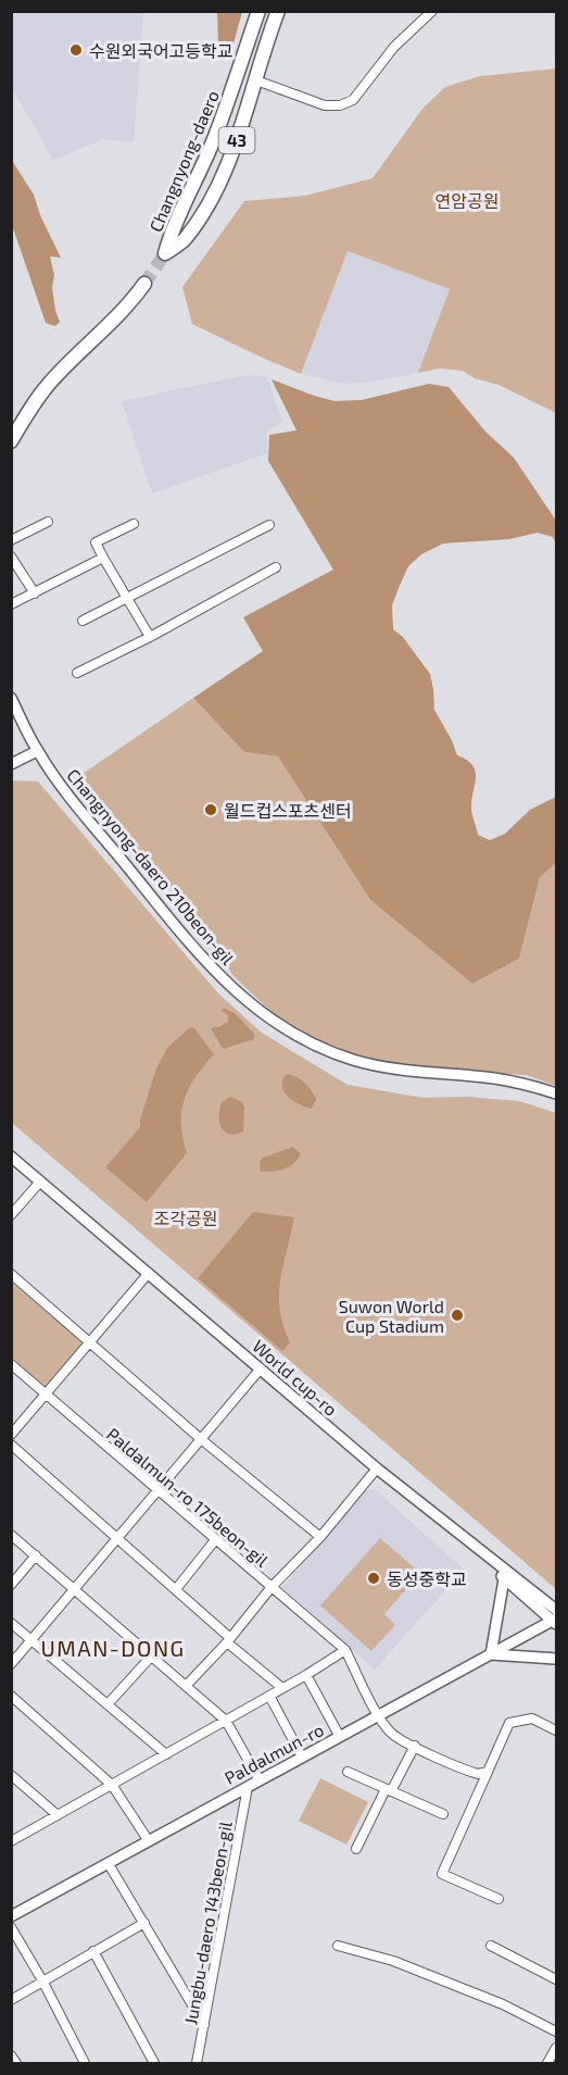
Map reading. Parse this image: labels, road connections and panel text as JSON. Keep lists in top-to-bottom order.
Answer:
{
  "streets": {
    "main road": ["43", "Changnyong-daero"],
    "street": [
      "Changnyong-daero 210beon-gil",
      "World cup-ro",
      "Paldalmun-ro 175beon-gil",
      "Paldalmun-ro",
      "Jungbu-daero 143beon-gil"
    ]
  },
  "crossings": [
    ["World cup-ro", "Paldalmun-ro"],
    ["Paldalmun-ro 175beon-gil", "Paldalmun-ro"],
    ["Paldalmun-ro", "Jungbu-daero 143beon-gil"]
  ],
  "districts": ["UMAN-DONG"],
  "parks": ["연암공원", "조각공원"],
  "places": [
    "수원외국어고등학교",
    "월드컵스포츠센터",
    "Suwon World Cup Stadium",
    "동성중학교"
  ]
}
